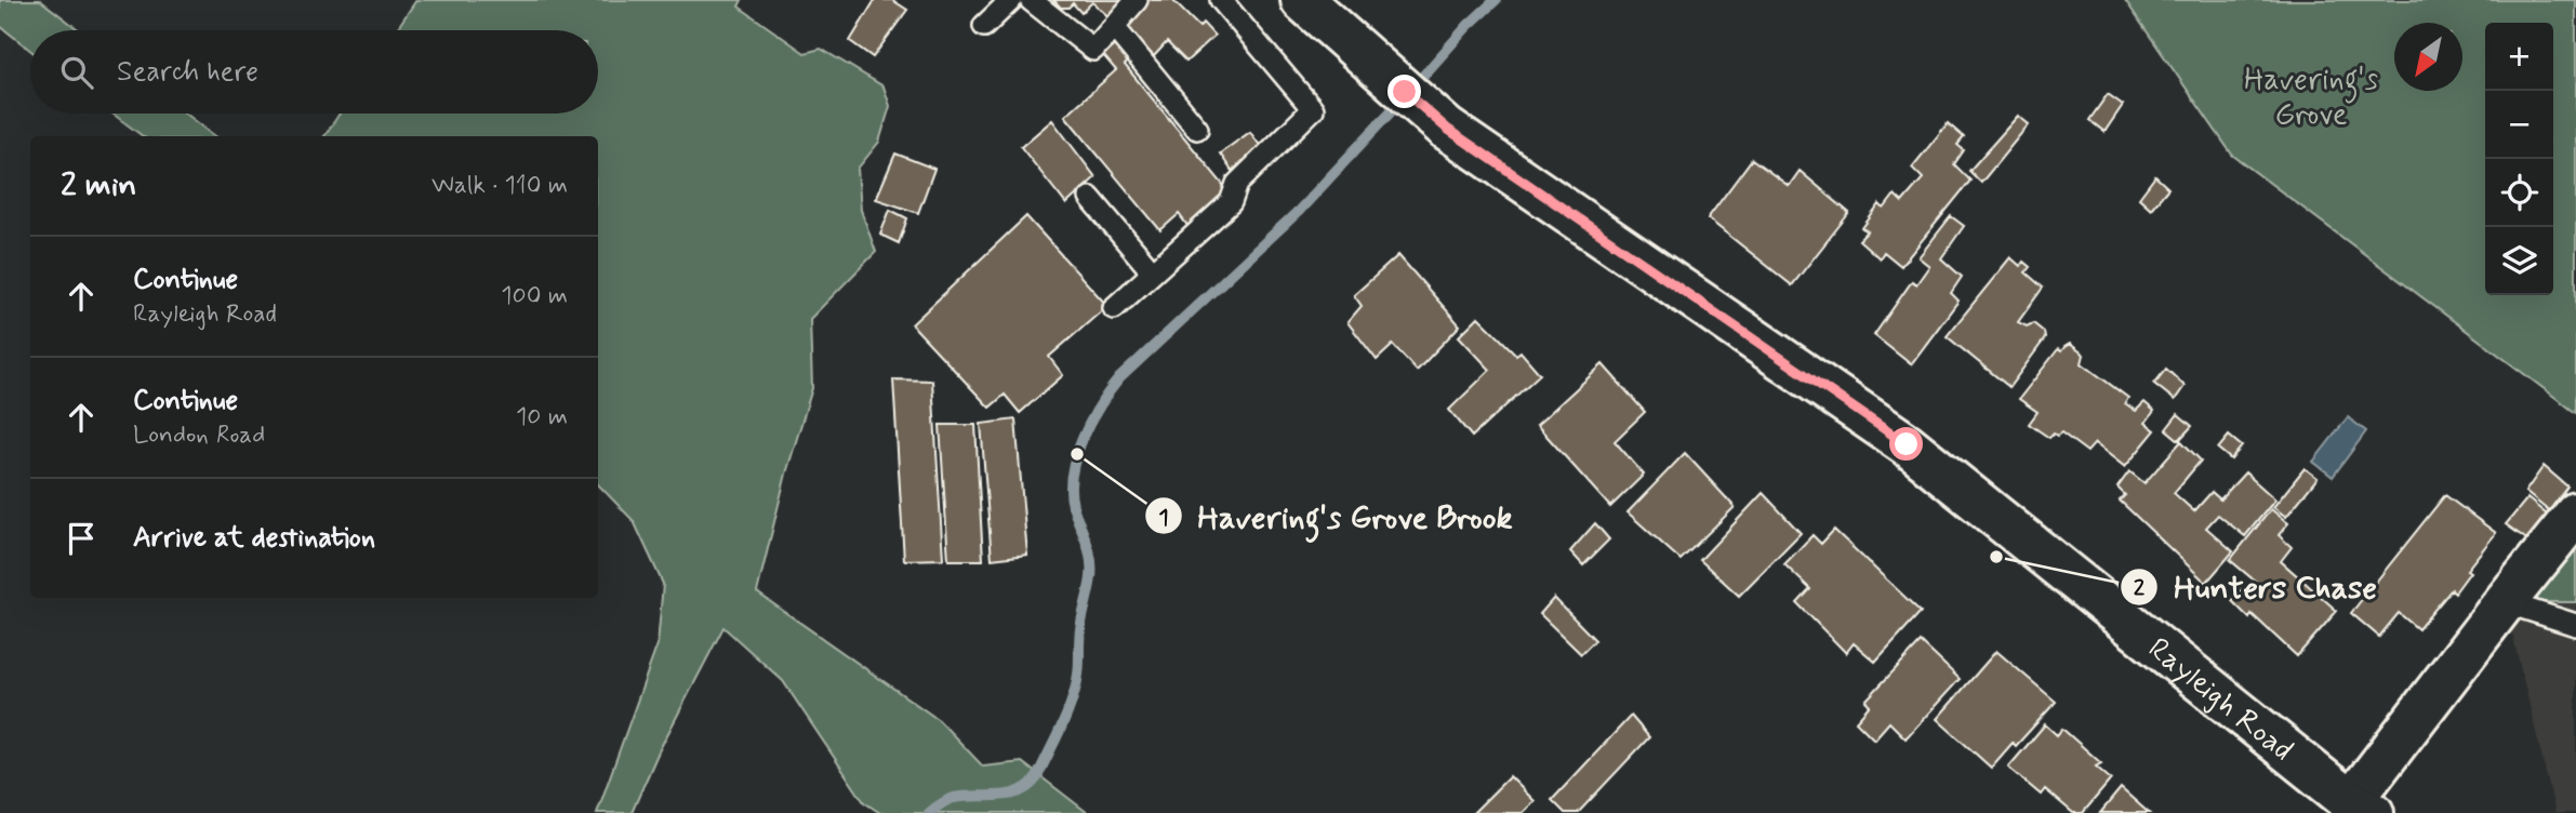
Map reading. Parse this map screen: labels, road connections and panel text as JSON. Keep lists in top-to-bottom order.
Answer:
{
  "streets": {
    "main road": ["Rayleigh Road"]
  },
  "parks": ["Havering's Grove"],
  "places": ["Havering's Grove Brook", "Hunters Chase"],
  "north": "bottom left",
  "page": {
    "map_buttons": ["+", "−"],
    "search": "Search here",
    "heading": ["2 min", "Walk · 110 m"],
    "list": [
      ["Continue", "Rayleigh Road", "100 m"],
      ["Continue", "London Road", "10 m"],
      "Arrive at destination"
    ]
  }
}
